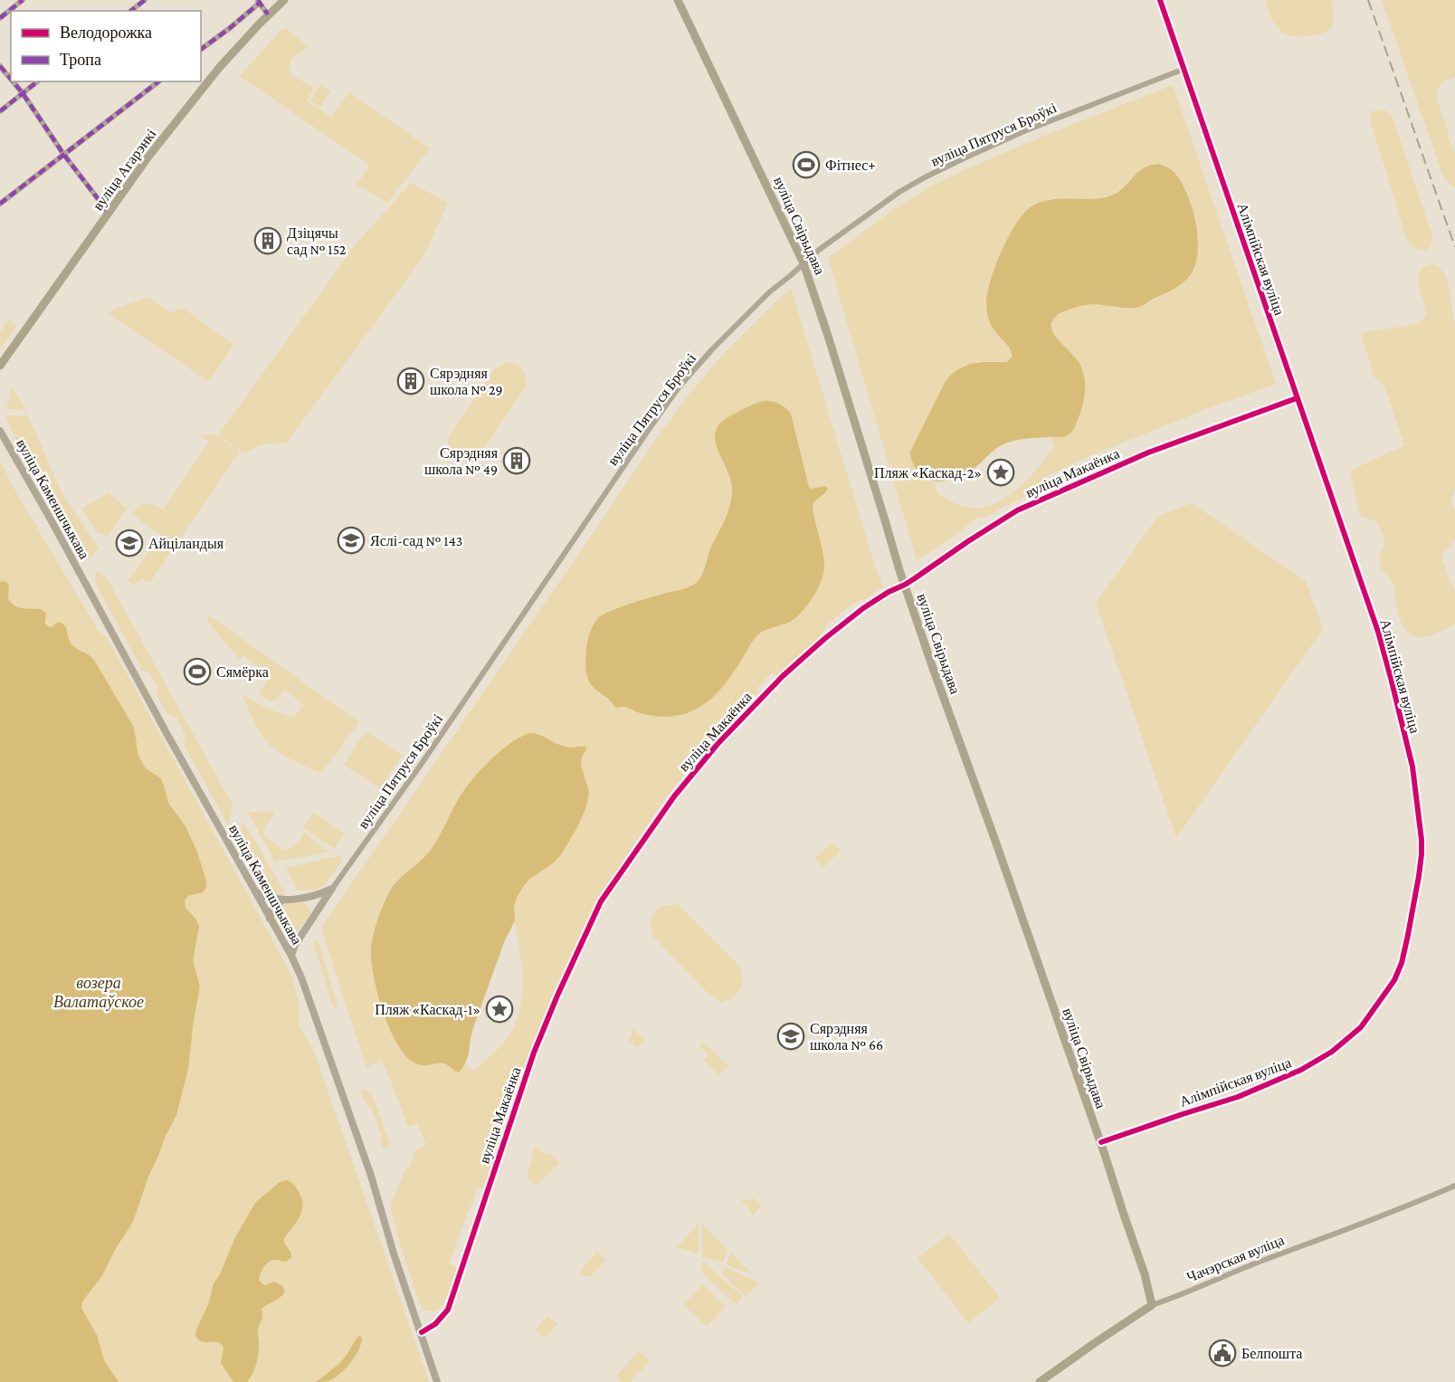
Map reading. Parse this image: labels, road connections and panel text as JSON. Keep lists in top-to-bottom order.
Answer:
{
  "streets": {
    "main road": ["вуліца Агарэнкі", "вуліца Свірыдава", "Чачэрская вуліца"],
    "street": [
      "вуліца Пятруся Броўкі",
      "Алімпійская вуліца",
      "вуліца Макаёнка",
      "вуліца Каменшчыкава"
    ]
  },
  "crossings": [
    ["вуліца Пятруся Броўкі", "вуліца Свірыдава"],
    ["вуліца Пятруся Броўкі", "Алімпійская вуліца"],
    ["вуліца Свірыдава", "Алімпійская вуліца"],
    ["вуліца Свірыдава", "вуліца Макаёнка"],
    ["вуліца Свірыдава", "Чачэрская вуліца"],
    ["Алімпійская вуліца", "вуліца Макаёнка"],
    ["вуліца Макаёнка", "вуліца Каменшчыкава"]
  ],
  "water": ["возера Валатаўское"],
  "places": {
    "sports": ["Фітнес+", "Сямёрка"],
    "building": ["Дзіцячы сад № 152", "Сярэдняя школа № 29", "Сярэдняя школа № 49"],
    "place": ["Пляж «Каскад-2»", "Пляж «Каскад-1»"],
    "school or university": ["Яслі-сад № 143", "Айціландыя", "Сярэдняя школа № 66"],
    "public building": ["Белпошта"]
  },
  "legend": ["Велодорожка", "Тропа"]
}
